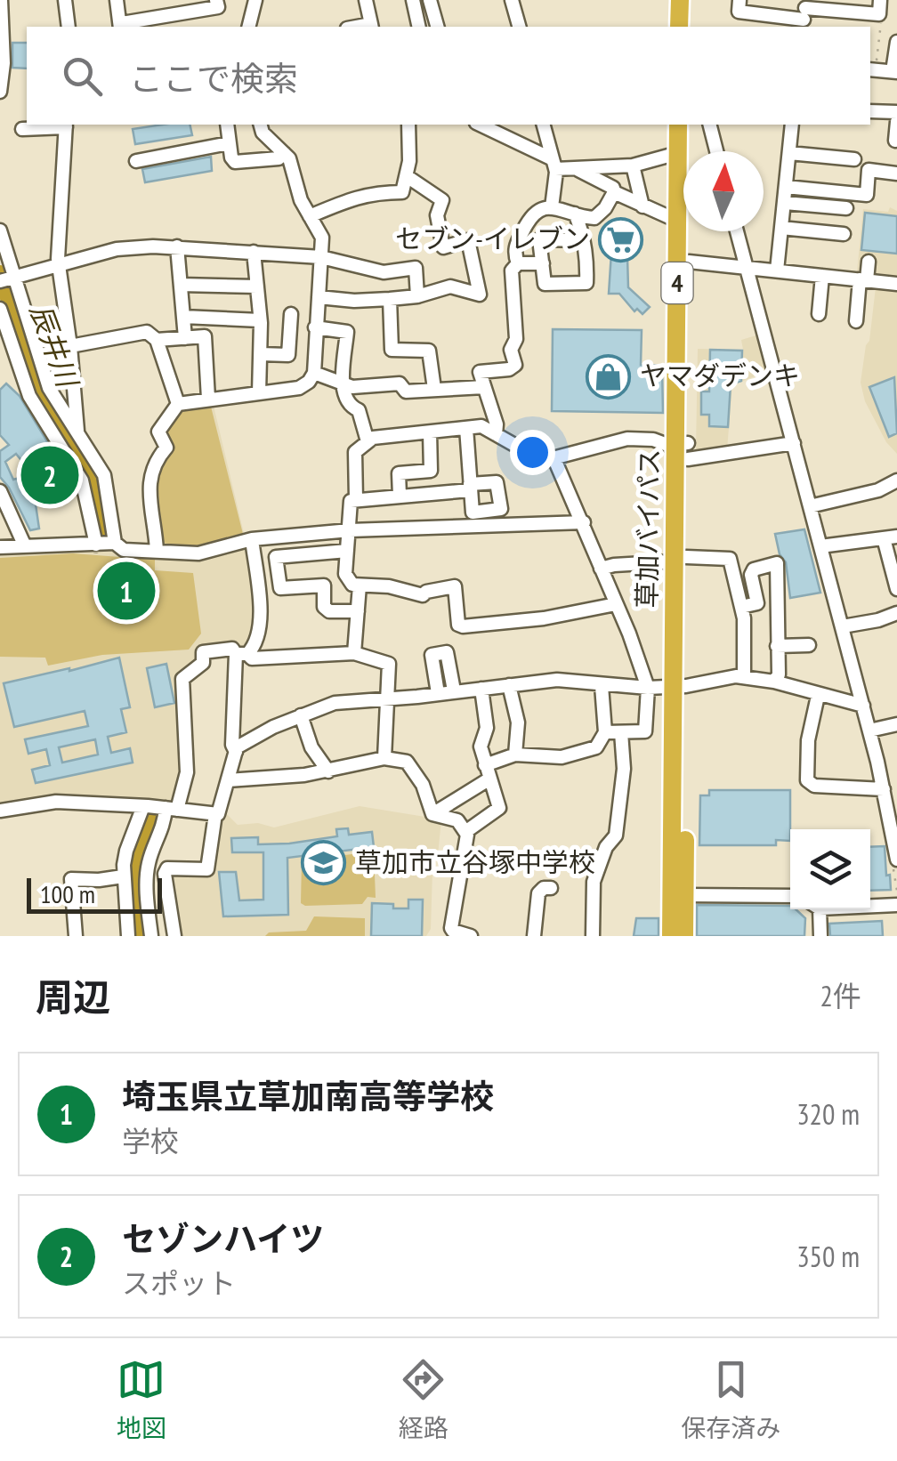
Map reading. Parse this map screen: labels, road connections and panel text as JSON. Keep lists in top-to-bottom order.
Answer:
{
  "streets": {
    "highway": ["4", "草加バイパス"]
  },
  "water": ["辰井川"],
  "places": {
    "supermarket": ["セブン-イレブン"],
    "shop": ["ヤマダデンキ"],
    "school or university": ["草加市立谷塚中学校"]
  },
  "scale_bar": "100 m",
  "north": "top",
  "page": {
    "search": "ここで検索",
    "pins": ["2", "1"],
    "scale": "100 m",
    "heading": ["周辺", "2件"],
    "list": [
      {
        "mark": "1",
        "name": "埼玉県立草加南高等学校",
        "note": "学校",
        "value": "320 m"
      },
      {
        "mark": "2",
        "name": "セゾンハイツ",
        "note": "スポット",
        "value": "350 m"
      }
    ],
    "nav": ["地図", "経路", "保存済み"]
  }
}
